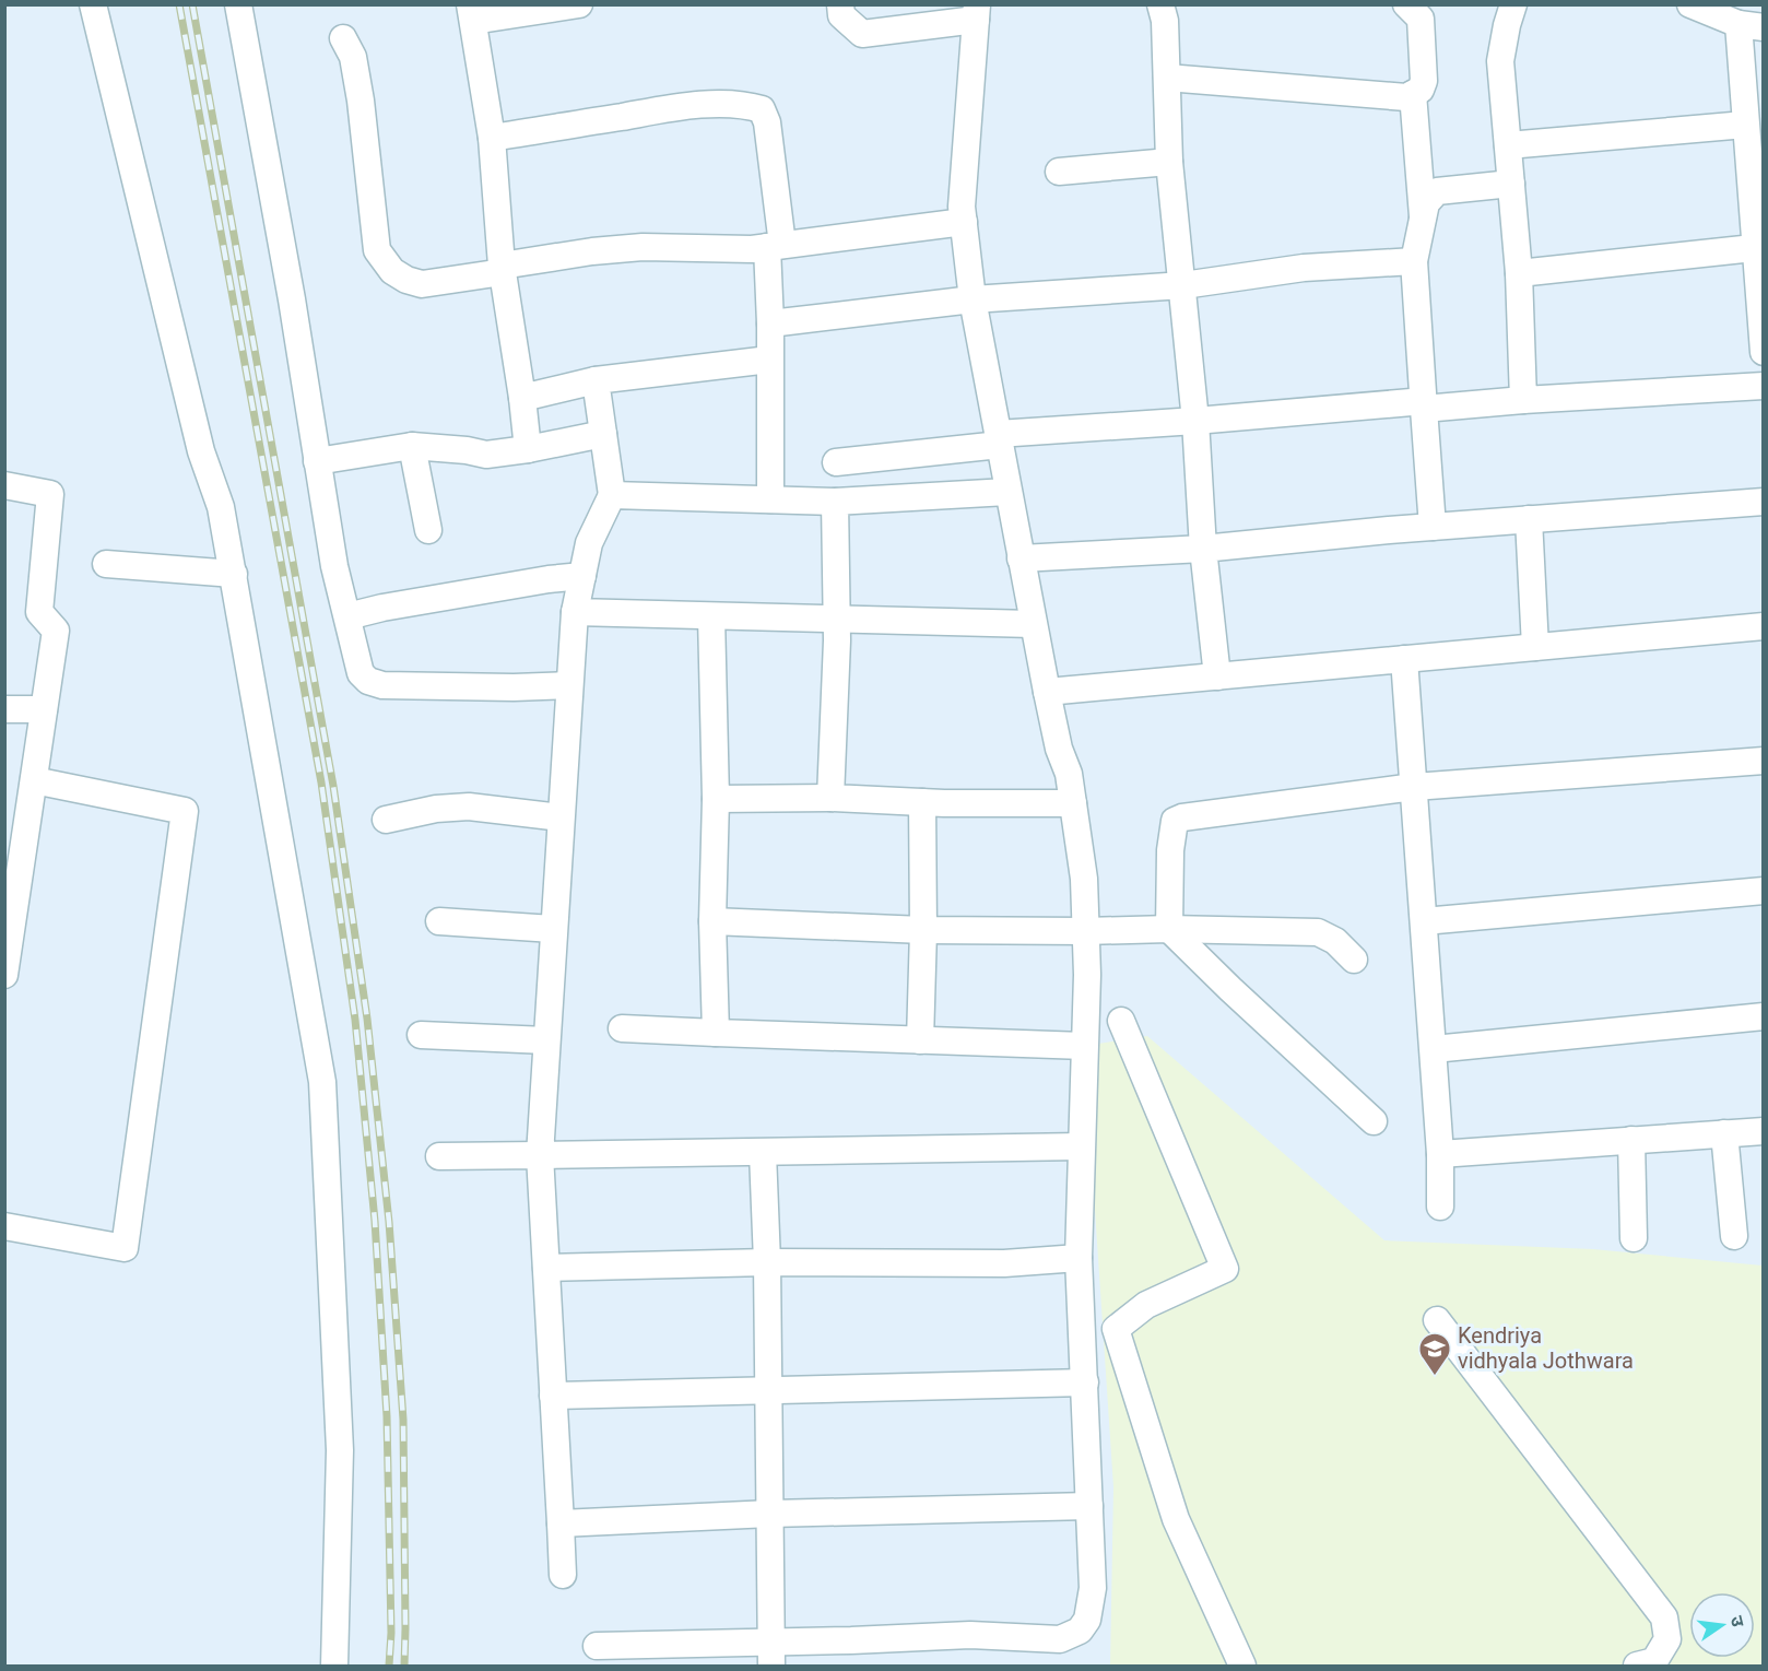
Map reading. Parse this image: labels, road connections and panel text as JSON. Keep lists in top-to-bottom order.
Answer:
{
  "places": {
    "school or university": ["Kendriya vidhyala Jothwara"]
  },
  "north": "right"
}
